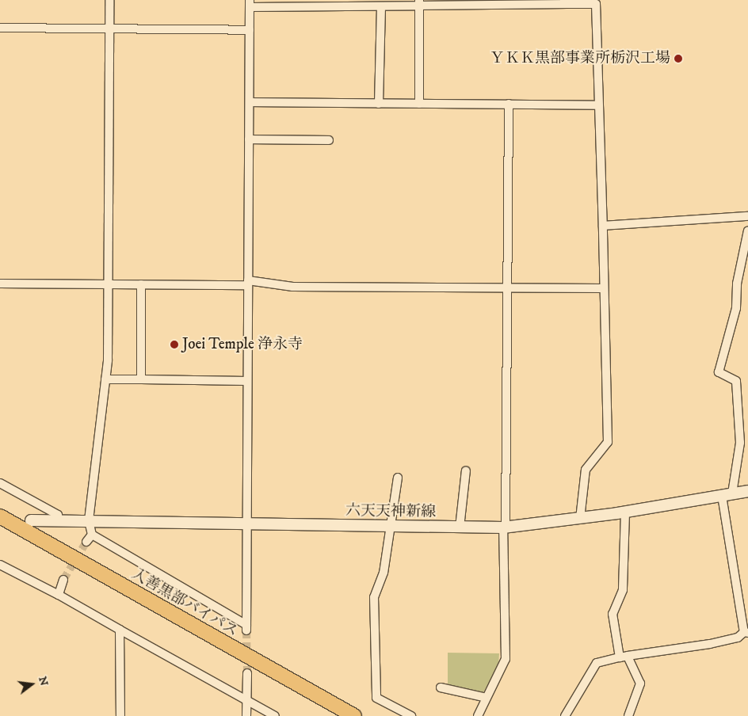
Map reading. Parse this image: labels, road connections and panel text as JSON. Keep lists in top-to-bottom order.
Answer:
{
  "streets": {
    "highway": ["入善黒部バイパス"],
    "main road": ["六天天神新線"]
  },
  "places": ["ＹＫＫ黒部事業所栃沢工場", "Joei Temple 浄永寺"],
  "north": "right"
}
